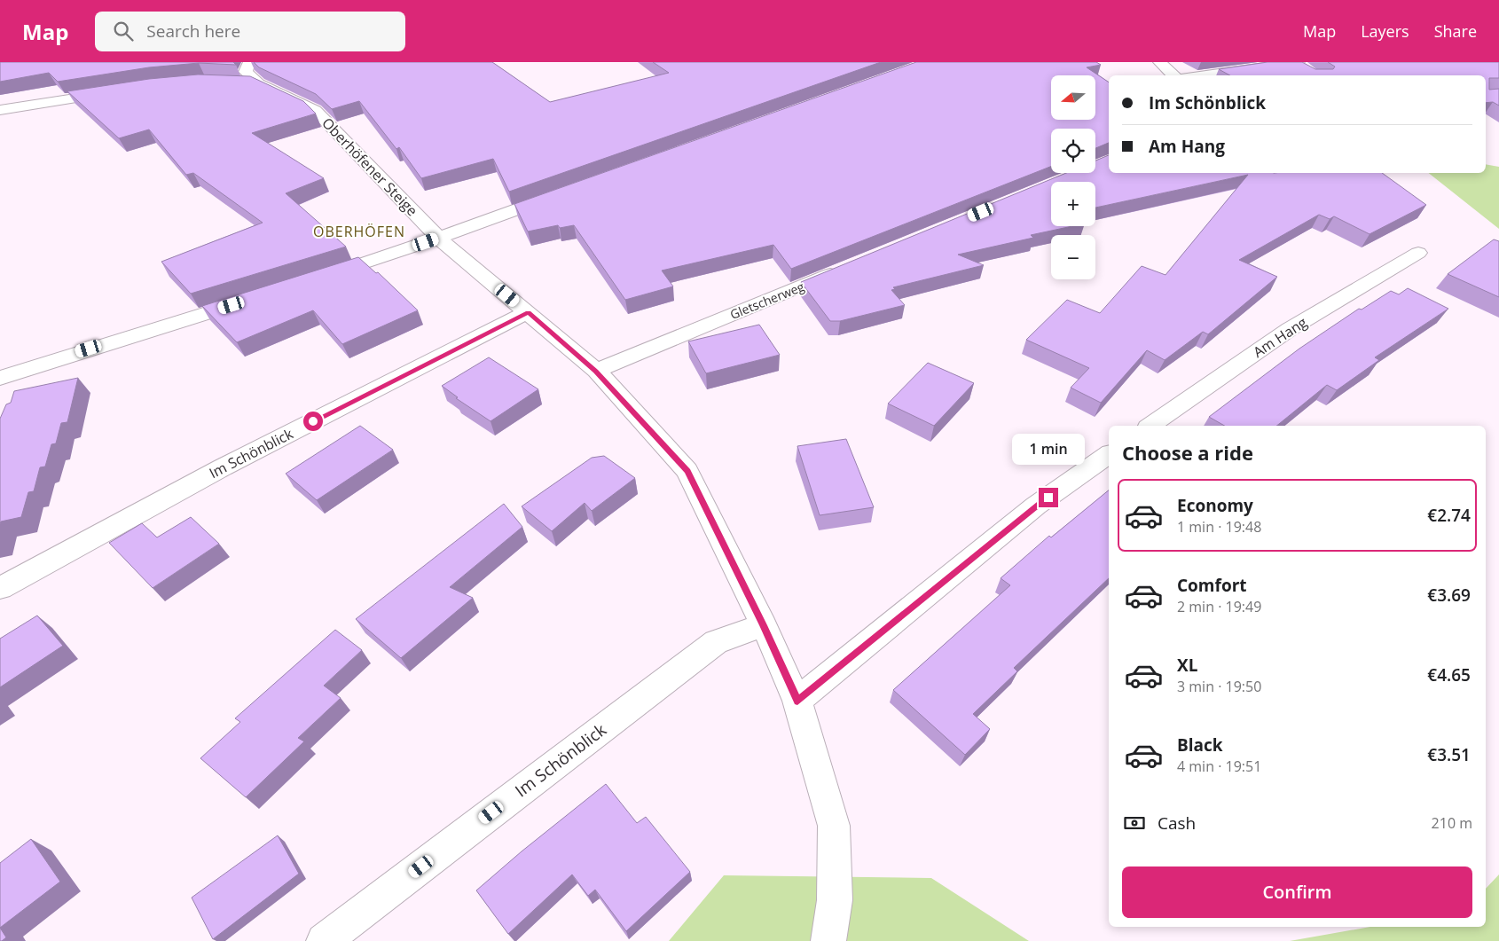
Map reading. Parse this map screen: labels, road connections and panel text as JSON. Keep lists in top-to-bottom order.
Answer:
{
  "streets": {
    "street": [
      "Oberhöfener Steige",
      "Gletscherweg",
      "Am Hang",
      "Im Schönblick"
    ]
  },
  "crossings": [
    ["Oberhöfener Steige", "Gletscherweg"],
    ["Oberhöfener Steige", "Im Schönblick"]
  ],
  "districts": ["OBERHÖFEN"],
  "north": "left",
  "page": {
    "header": "Map",
    "search": "Search here",
    "nav": ["Map", "Layers", "Share"],
    "map_buttons": ["+", "−"],
    "banner": ["Im Schönblick", "Am Hang"],
    "heading": "Choose a ride",
    "bubble": "1 min",
    "list": [
      {
        "name": "Economy",
        "note": "1 min · 19:48",
        "value": "€2.74"
      },
      {
        "name": "Comfort",
        "note": "2 min · 19:49",
        "value": "€3.69"
      },
      {
        "name": "XL",
        "note": "3 min · 19:50",
        "value": "€4.65"
      },
      {
        "name": "Black",
        "note": "4 min · 19:51",
        "value": "€3.51"
      }
    ],
    "pay": ["Cash", "210 m"],
    "buttons": "Confirm"
  }
}
